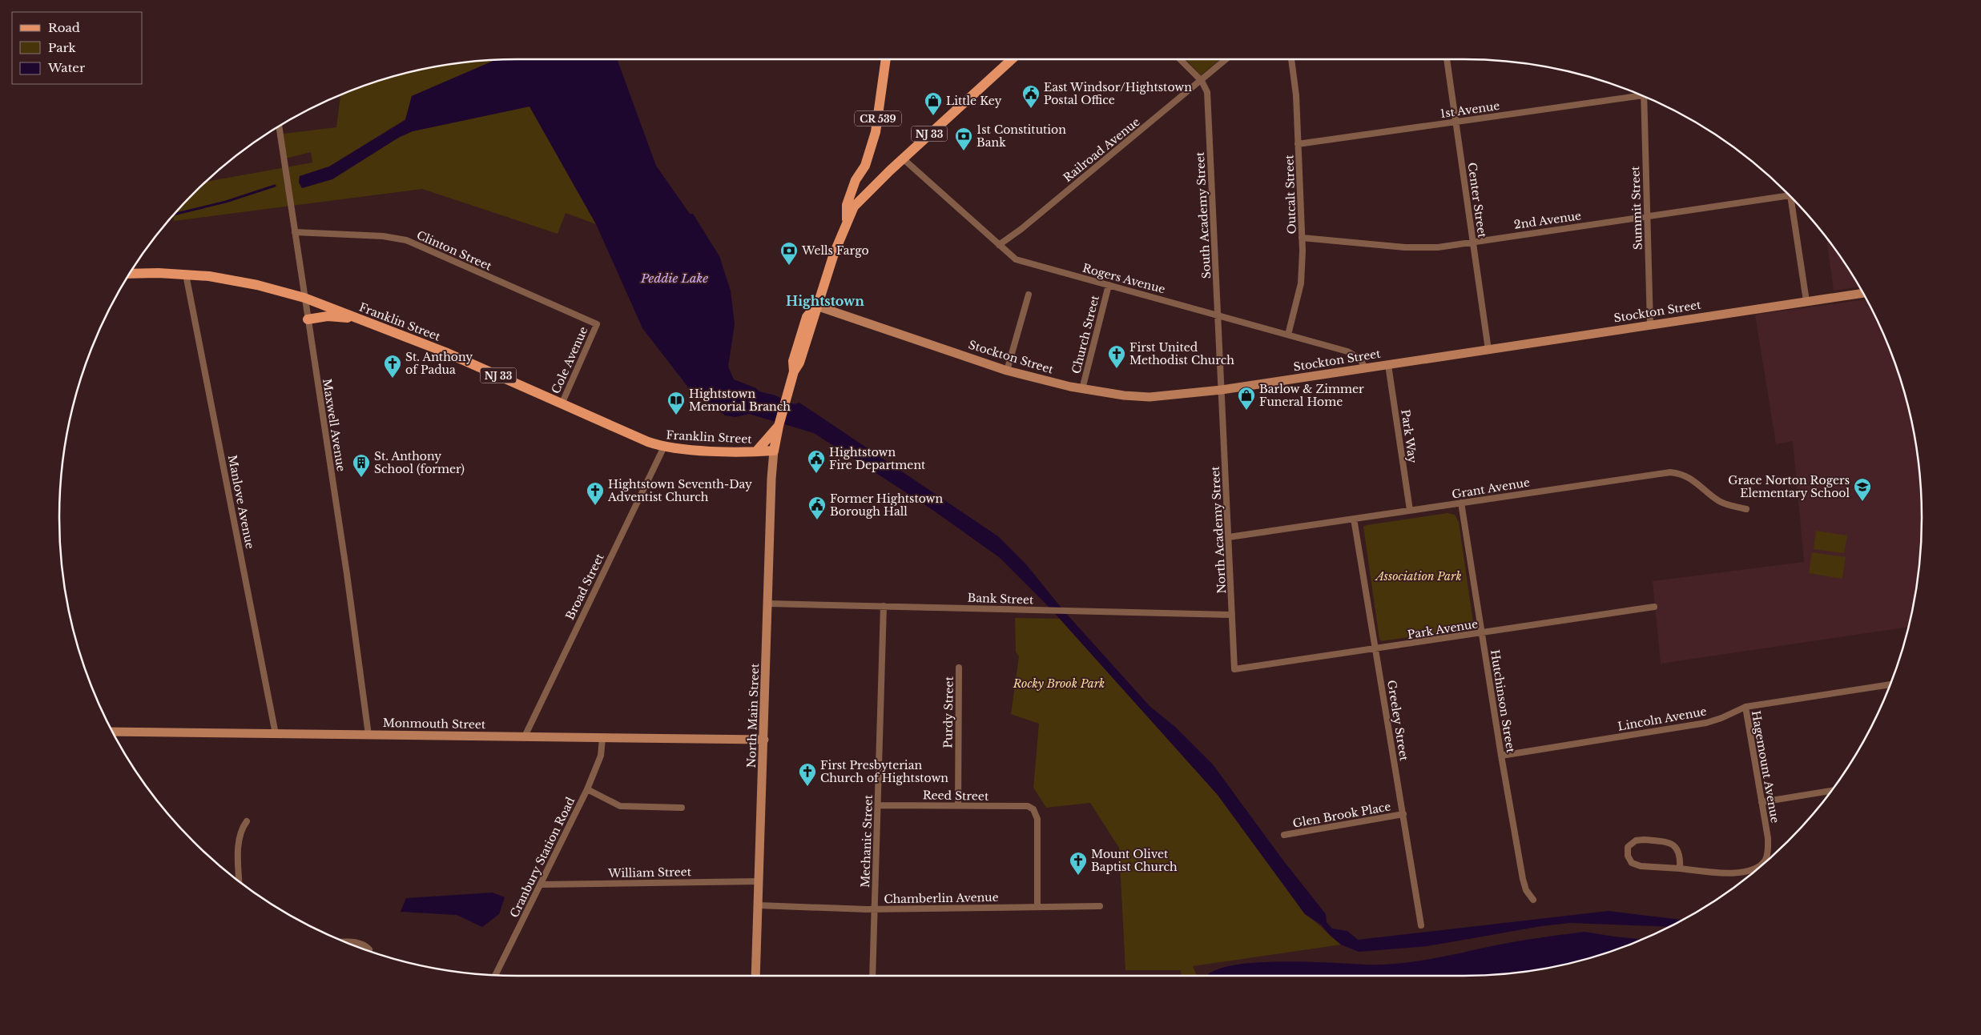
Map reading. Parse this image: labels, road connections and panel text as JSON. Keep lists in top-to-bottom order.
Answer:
{
  "streets": {
    "main road": ["CR 539", "NJ 33", "Franklin Street"],
    "street": [
      "1st Avenue",
      "Railroad Avenue",
      "Outcalt Street",
      "Center Street",
      "Summit Street",
      "South Academy Street",
      "2nd Avenue",
      "Clinton Street",
      "Rogers Avenue",
      "Stockton Street",
      "Church Street",
      "Cole Avenue",
      "Maxwell Avenue",
      "Park Way",
      "Grant Avenue",
      "Manlove Avenue",
      "North Academy Street",
      "Broad Street",
      "Bank Street",
      "Park Avenue",
      "Hutchinson Street",
      "Purdy Street",
      "North Main Street",
      "Lincoln Avenue",
      "Greeley Street",
      "Monmouth Street",
      "Hagemount Avenue",
      "Reed Street",
      "Glen Brook Place",
      "Mechanic Street",
      "Cranbury Station Road",
      "William Street",
      "Chamberlin Avenue"
    ]
  },
  "crossings": [
    ["1st Avenue", "Outcalt Street"],
    ["1st Avenue", "Center Street"],
    ["CR 539", "NJ 33"],
    ["NJ 33", "Rogers Avenue"],
    ["NJ 33", "Stockton Street"],
    ["NJ 33", "Franklin Street"],
    ["NJ 33", "North Main Street"],
    ["Railroad Avenue", "South Academy Street"],
    ["Railroad Avenue", "Rogers Avenue"],
    ["Outcalt Street", "2nd Avenue"],
    ["Outcalt Street", "Rogers Avenue"],
    ["Center Street", "2nd Avenue"],
    ["Center Street", "Stockton Street"],
    ["Summit Street", "2nd Avenue"],
    ["Summit Street", "Stockton Street"],
    ["South Academy Street", "Rogers Avenue"],
    ["South Academy Street", "Stockton Street"],
    ["South Academy Street", "North Academy Street"],
    ["Clinton Street", "Cole Avenue"],
    ["Clinton Street", "Maxwell Avenue"],
    ["Rogers Avenue", "Stockton Street"],
    ["Rogers Avenue", "Church Street"],
    ["Stockton Street", "Church Street"],
    ["Stockton Street", "Park Way"],
    ["Stockton Street", "North Academy Street"],
    ["Franklin Street", "Cole Avenue"],
    ["Franklin Street", "Maxwell Avenue"],
    ["Franklin Street", "Manlove Avenue"],
    ["Franklin Street", "Broad Street"],
    ["Franklin Street", "North Main Street"],
    ["Maxwell Avenue", "Monmouth Street"],
    ["Park Way", "Grant Avenue"],
    ["Grant Avenue", "North Academy Street"],
    ["Grant Avenue", "Hutchinson Street"],
    ["Grant Avenue", "Greeley Street"],
    ["Manlove Avenue", "Monmouth Street"],
    ["North Academy Street", "Bank Street"],
    ["North Academy Street", "Park Avenue"],
    ["Broad Street", "Monmouth Street"],
    ["Bank Street", "North Main Street"],
    ["Bank Street", "Mechanic Street"],
    ["Park Avenue", "Hutchinson Street"],
    ["Park Avenue", "Greeley Street"],
    ["Hutchinson Street", "Lincoln Avenue"],
    ["Purdy Street", "Reed Street"],
    ["North Main Street", "Monmouth Street"],
    ["North Main Street", "William Street"],
    ["North Main Street", "Chamberlin Avenue"],
    ["Lincoln Avenue", "Hagemount Avenue"],
    ["Greeley Street", "Glen Brook Place"],
    ["Monmouth Street", "Cranbury Station Road"],
    ["Reed Street", "Mechanic Street"],
    ["Reed Street", "Chamberlin Avenue"],
    ["Mechanic Street", "Chamberlin Avenue"],
    ["Cranbury Station Road", "William Street"]
  ],
  "districts": ["Hightstown"],
  "water": ["Peddie Lake"],
  "parks": ["Association Park", "Rocky Brook Park"],
  "places": {
    "public building": ["East Windsor/Hightstown Postal Office", "Hightstown Fire Department", "Former Hightstown Borough Hall"],
    "shop": ["Little Key", "Barlow & Zimmer Funeral Home"],
    "bank": ["1st Constitution Bank", "Wells Fargo"],
    "church": [
      "First United Methodist Church",
      "St. Anthony of Padua",
      "Hightstown Seventh-Day Adventist Church",
      "First Presbyterian Church of Hightstown",
      "Mount Olivet Baptist Church"
    ],
    "library": ["Hightstown Memorial Branch"],
    "building": ["St. Anthony School (former)"],
    "school or university": ["Grace Norton Rogers Elementary School"]
  },
  "legend": ["Road", "Park", "Water"]
}
